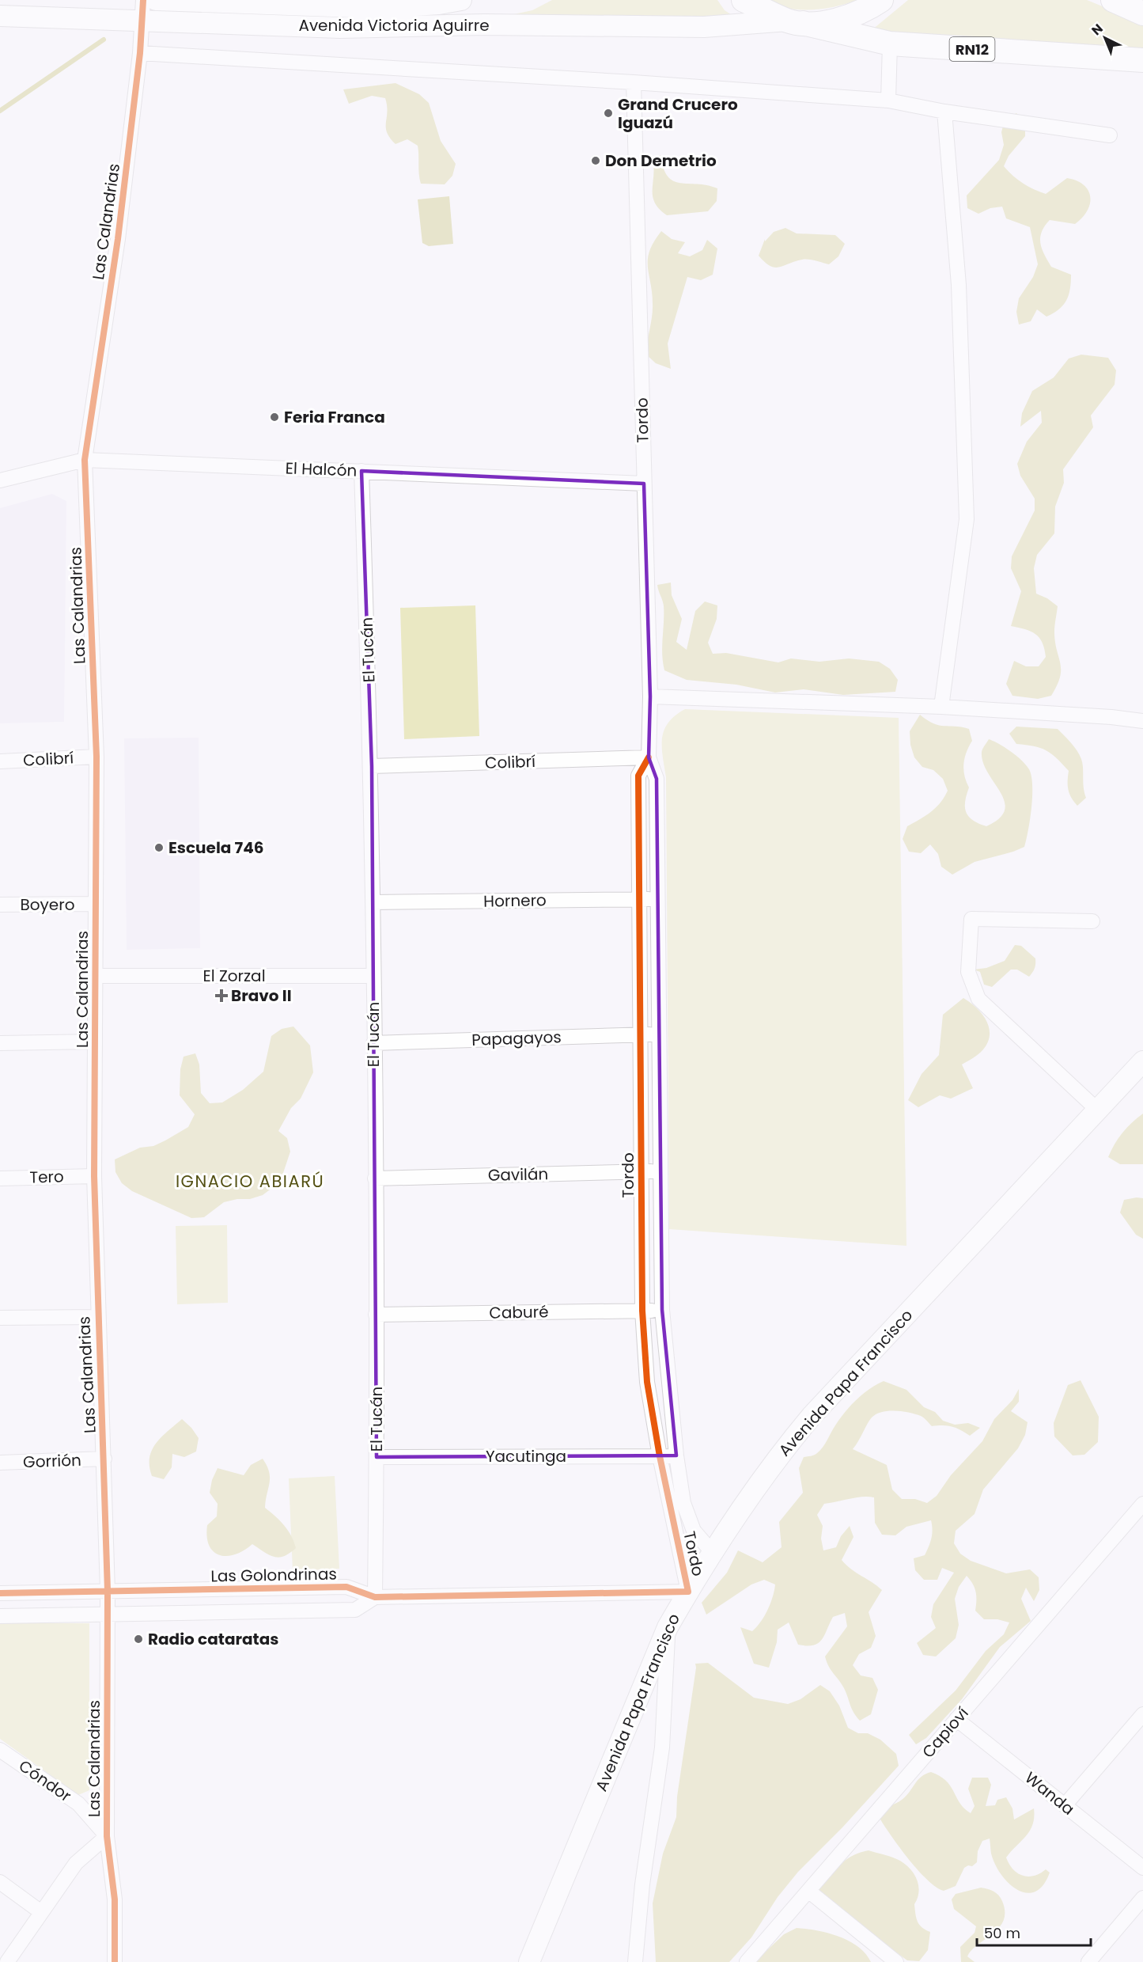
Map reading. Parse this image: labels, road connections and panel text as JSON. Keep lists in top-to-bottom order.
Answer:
{
  "streets": {
    "highway": ["RN12"],
    "main road": ["Avenida Victoria Aguirre", "Avenida Papa Francisco"],
    "street": [
      "Las Calandrias",
      "Tordo",
      "El Halcón",
      "El Tucán",
      "Colibrí",
      "Hornero",
      "Boyero",
      "El Zorzal",
      "Papagayos",
      "Gavilán",
      "Tero",
      "Caburé",
      "Yacutinga",
      "Gorrión",
      "Las Golondrinas",
      "Capioví",
      "Cóndor",
      "Wanda"
    ]
  },
  "crossings": [
    ["Avenida Victoria Aguirre", "RN12"],
    ["Avenida Victoria Aguirre", "Las Calandrias"],
    ["Las Calandrias", "El Halcón"],
    ["Las Calandrias", "Colibrí"],
    ["Las Calandrias", "Boyero"],
    ["Las Calandrias", "El Zorzal"],
    ["Las Calandrias", "Tero"],
    ["Las Calandrias", "Gorrión"],
    ["Las Calandrias", "Las Golondrinas"],
    ["Las Calandrias", "Cóndor"],
    ["Tordo", "El Halcón"],
    ["Tordo", "Colibrí"],
    ["Tordo", "Hornero"],
    ["Tordo", "Papagayos"],
    ["Tordo", "Gavilán"],
    ["Tordo", "Caburé"],
    ["Tordo", "Avenida Papa Francisco"],
    ["Tordo", "Yacutinga"],
    ["Tordo", "Las Golondrinas"],
    ["El Halcón", "El Tucán"],
    ["El Tucán", "Colibrí"],
    ["El Tucán", "Hornero"],
    ["El Tucán", "El Zorzal"],
    ["El Tucán", "Papagayos"],
    ["El Tucán", "Gavilán"],
    ["El Tucán", "Caburé"],
    ["El Tucán", "Yacutinga"],
    ["El Tucán", "Las Golondrinas"],
    ["Avenida Papa Francisco", "Las Golondrinas"],
    ["Capioví", "Wanda"]
  ],
  "districts": ["IGNACIO ABIARÚ"],
  "places": {
    "other": [
      "Grand Crucero Iguazú",
      "Don Demetrio",
      "Feria Franca",
      "Escuela 746",
      "Radio cataratas"
    ],
    "health": ["Bravo II"]
  },
  "scale_bar": "50 m",
  "north": "top left"
}
